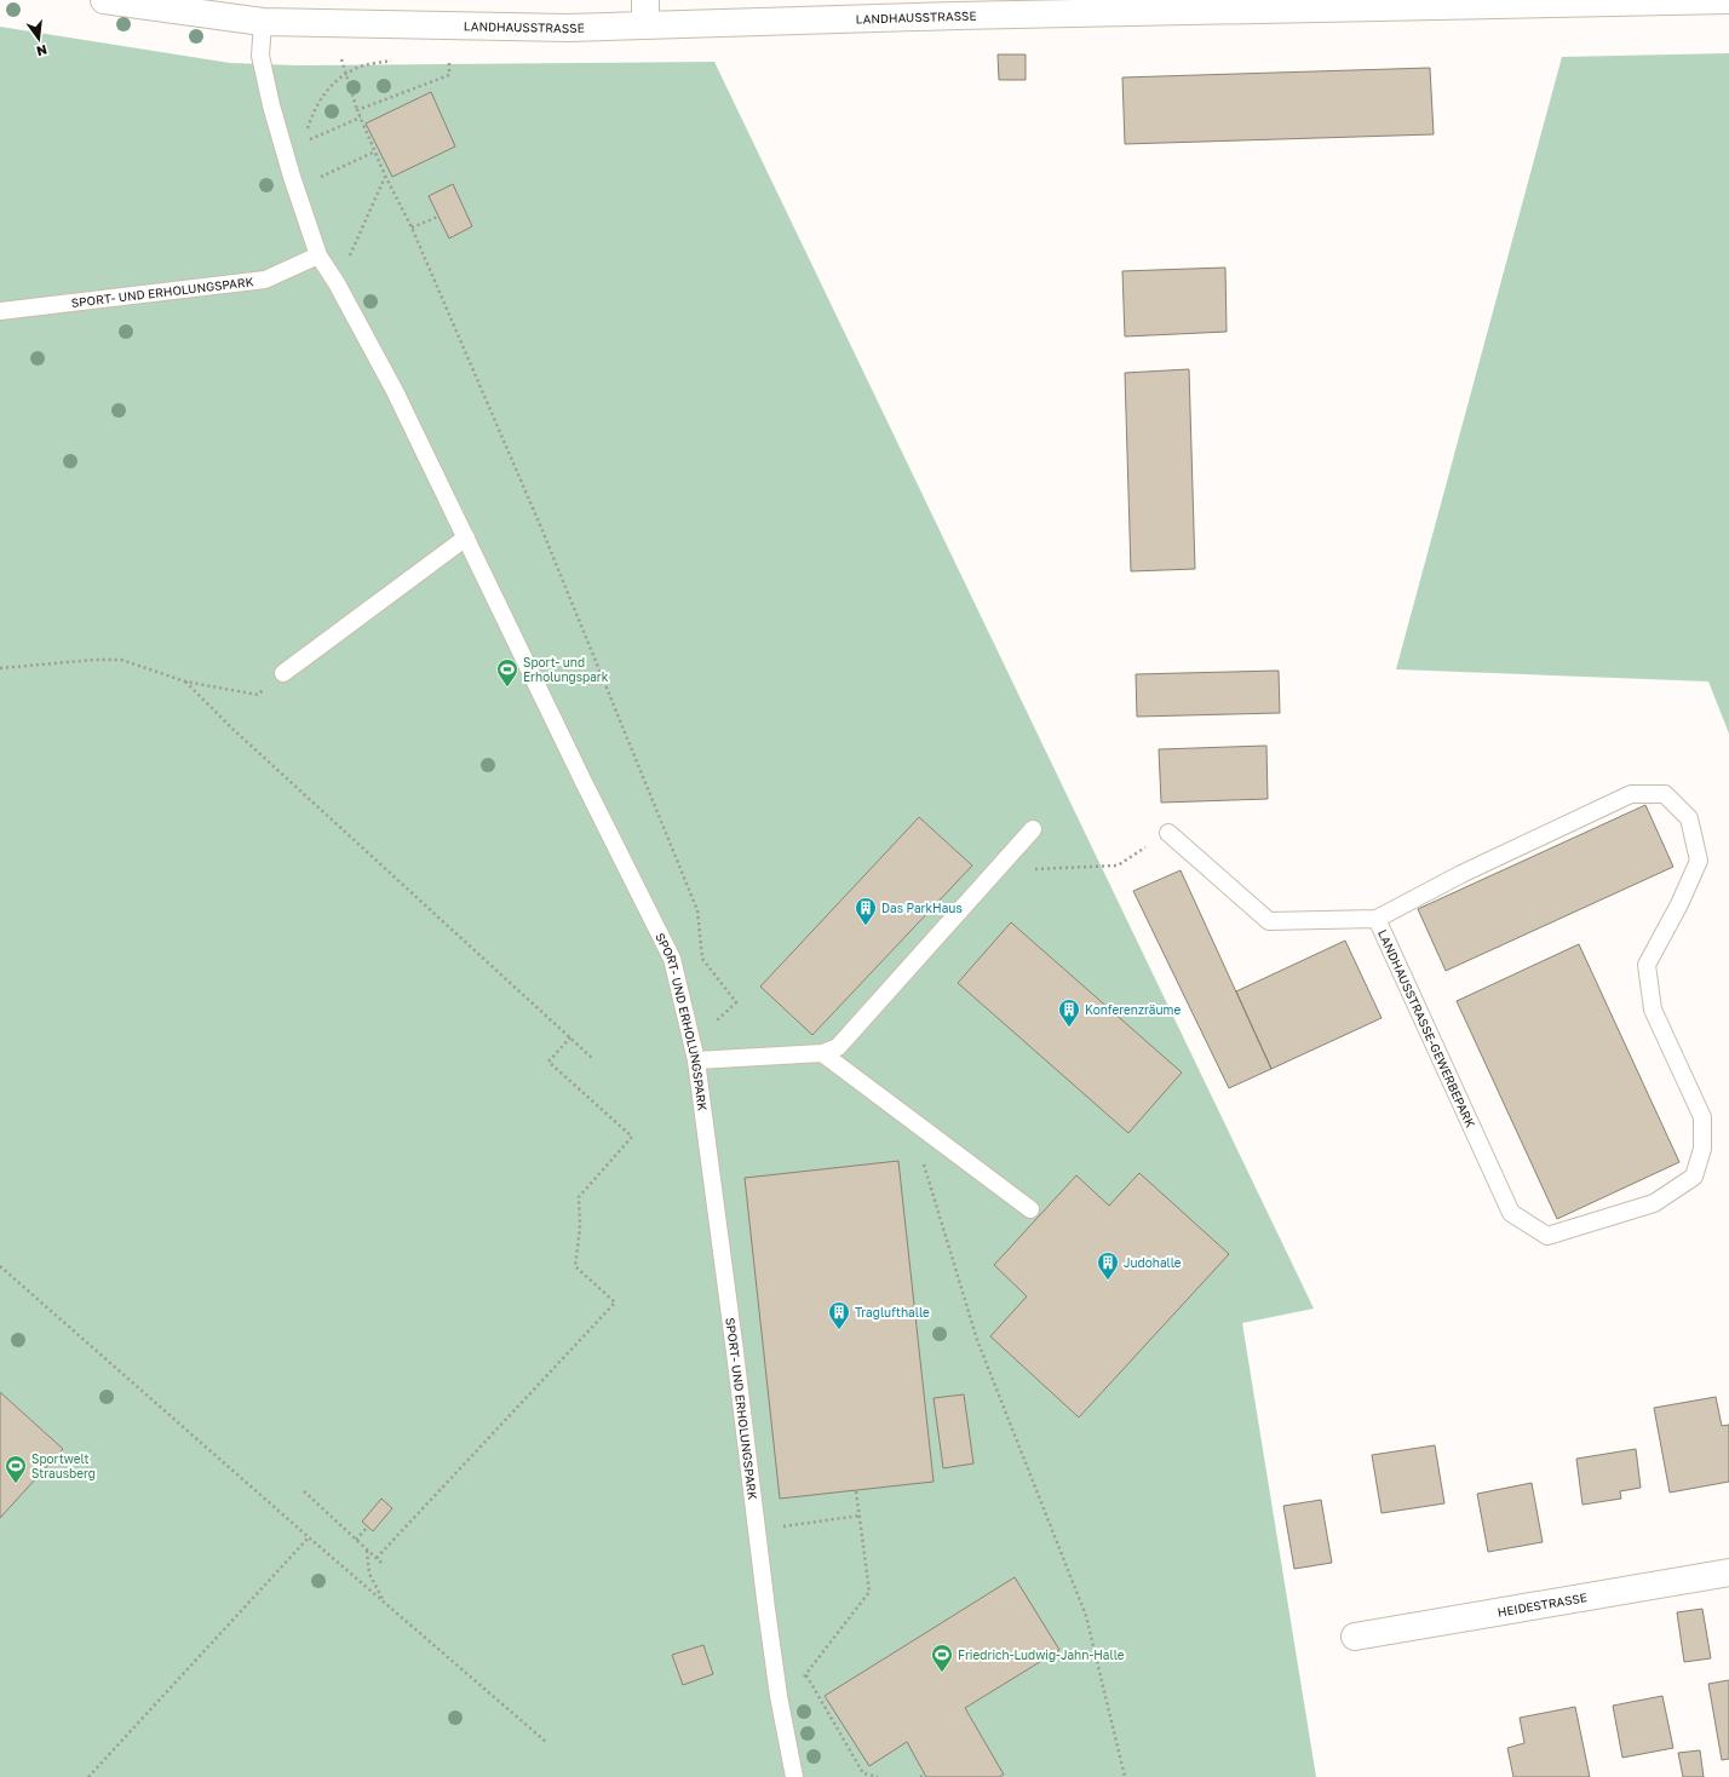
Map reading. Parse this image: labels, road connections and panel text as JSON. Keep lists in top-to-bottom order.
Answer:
{
  "streets": {
    "street": ["LANDHAUSSTRASSE", "HEIDESTRASSE"],
    "lane": ["SPORT- UND ERHOLUNGSPARK", "LANDHAUSSTRASSE-GEWERBEPARK"]
  },
  "crossings": [
    ["LANDHAUSSTRASSE", "SPORT- UND ERHOLUNGSPARK"]
  ],
  "places": {
    "sports": ["Sport- und Erholungspark", "Sportwelt Strausberg", "Friedrich-Ludwig-Jahn-Halle"],
    "building": [
      "Das ParkHaus",
      "Konferenzräume",
      "Judohalle",
      "Traglufthalle"
    ]
  },
  "north": "bottom"
}
